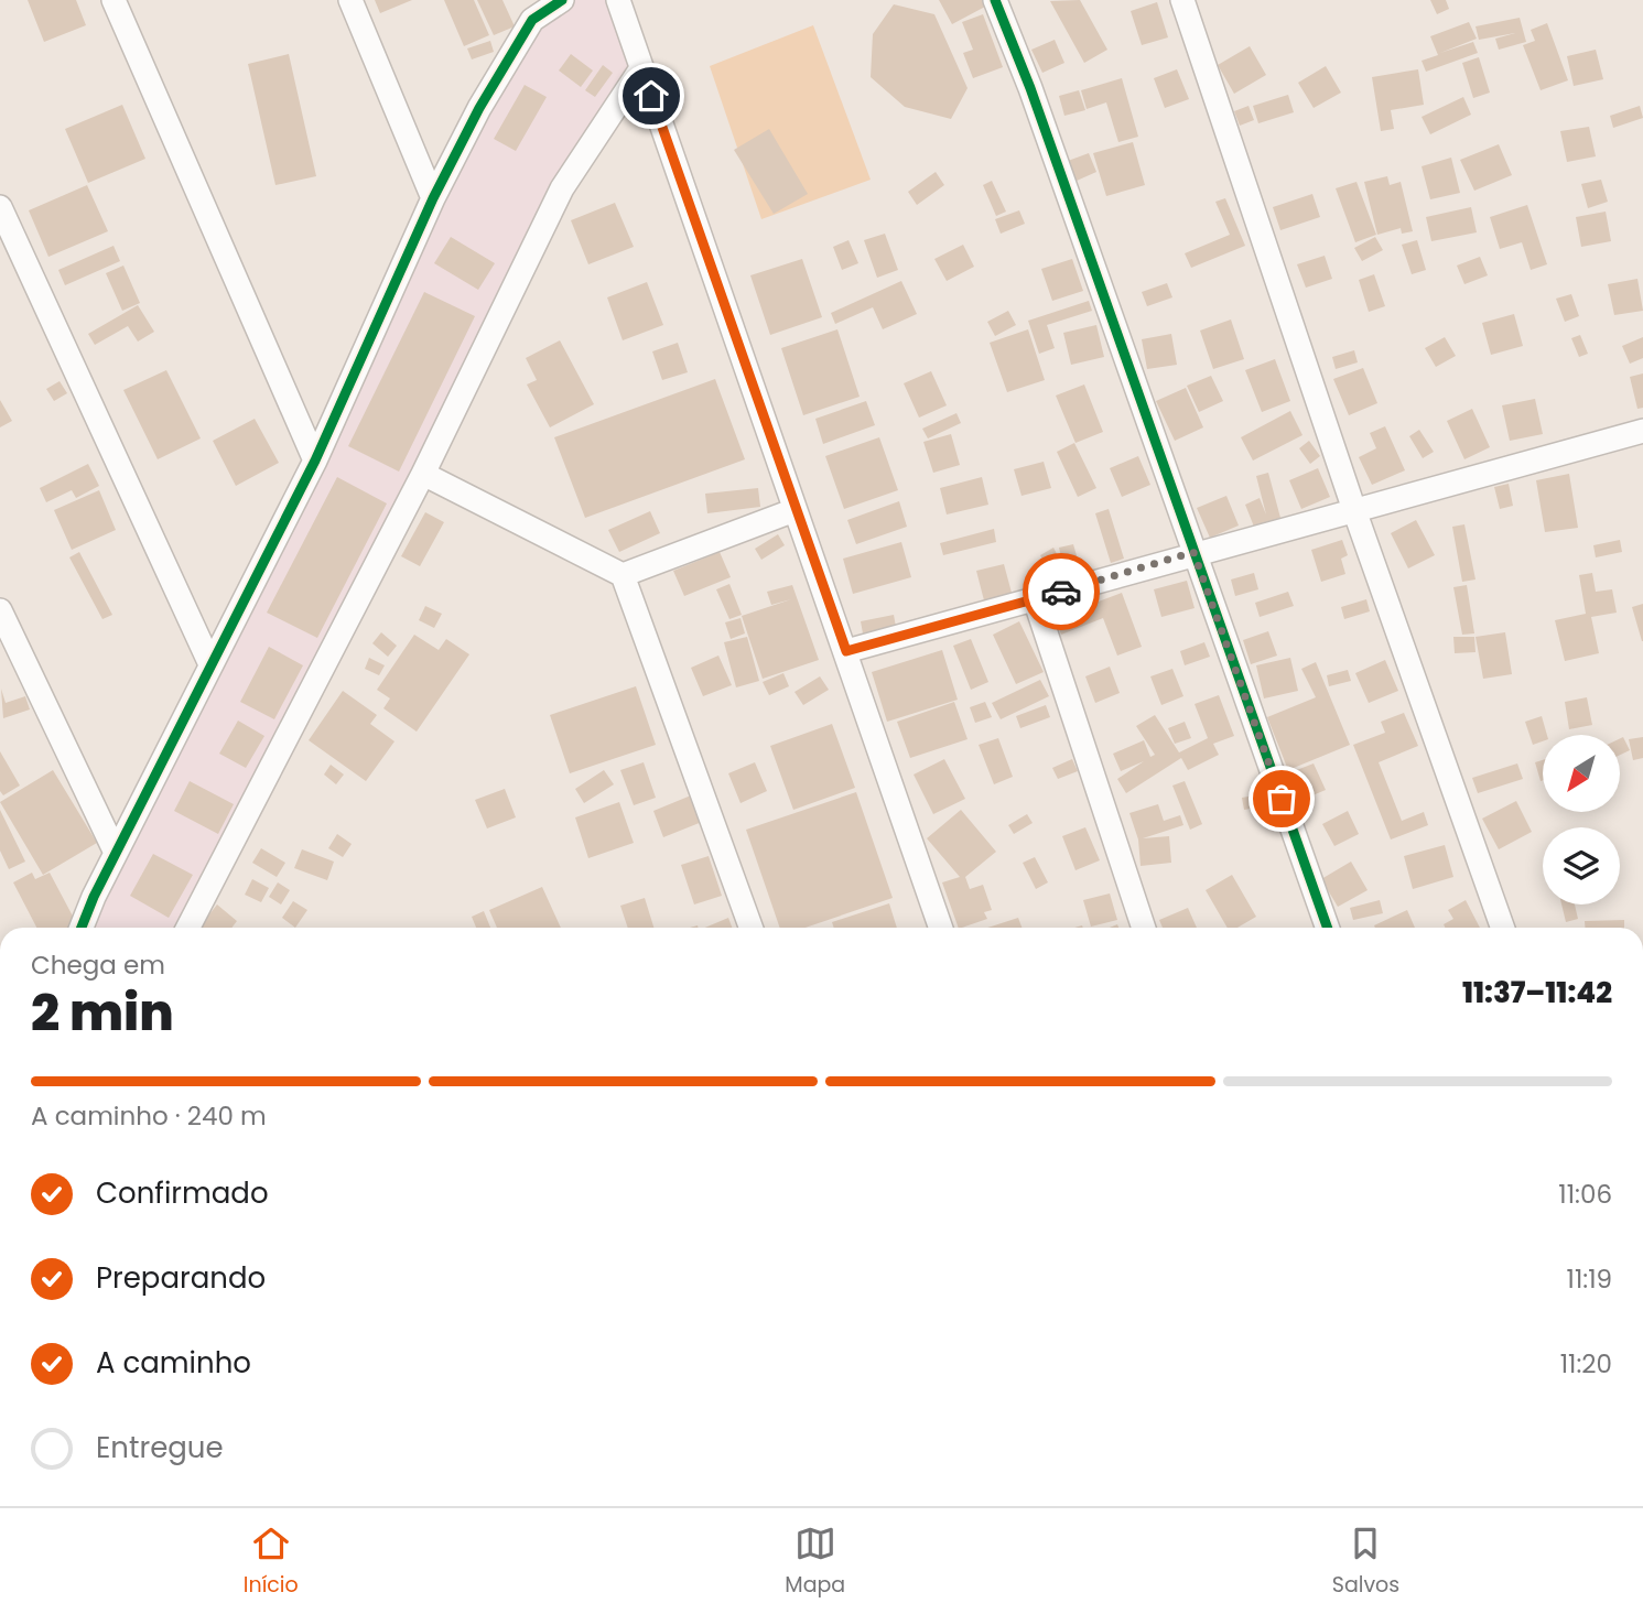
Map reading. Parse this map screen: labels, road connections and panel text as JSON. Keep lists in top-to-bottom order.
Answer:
{
  "north": "bottom left",
  "page": {
    "heading": ["2 min", "Chega em", "11:37–11:42"],
    "bar": "A caminho · 240 m",
    "list": [
      ["Confirmado", "11:06"],
      ["Preparando", "11:19"],
      ["A caminho", "11:20"],
      "Entregue"
    ],
    "tabs": ["Início", "Mapa", "Salvos"]
  }
}
